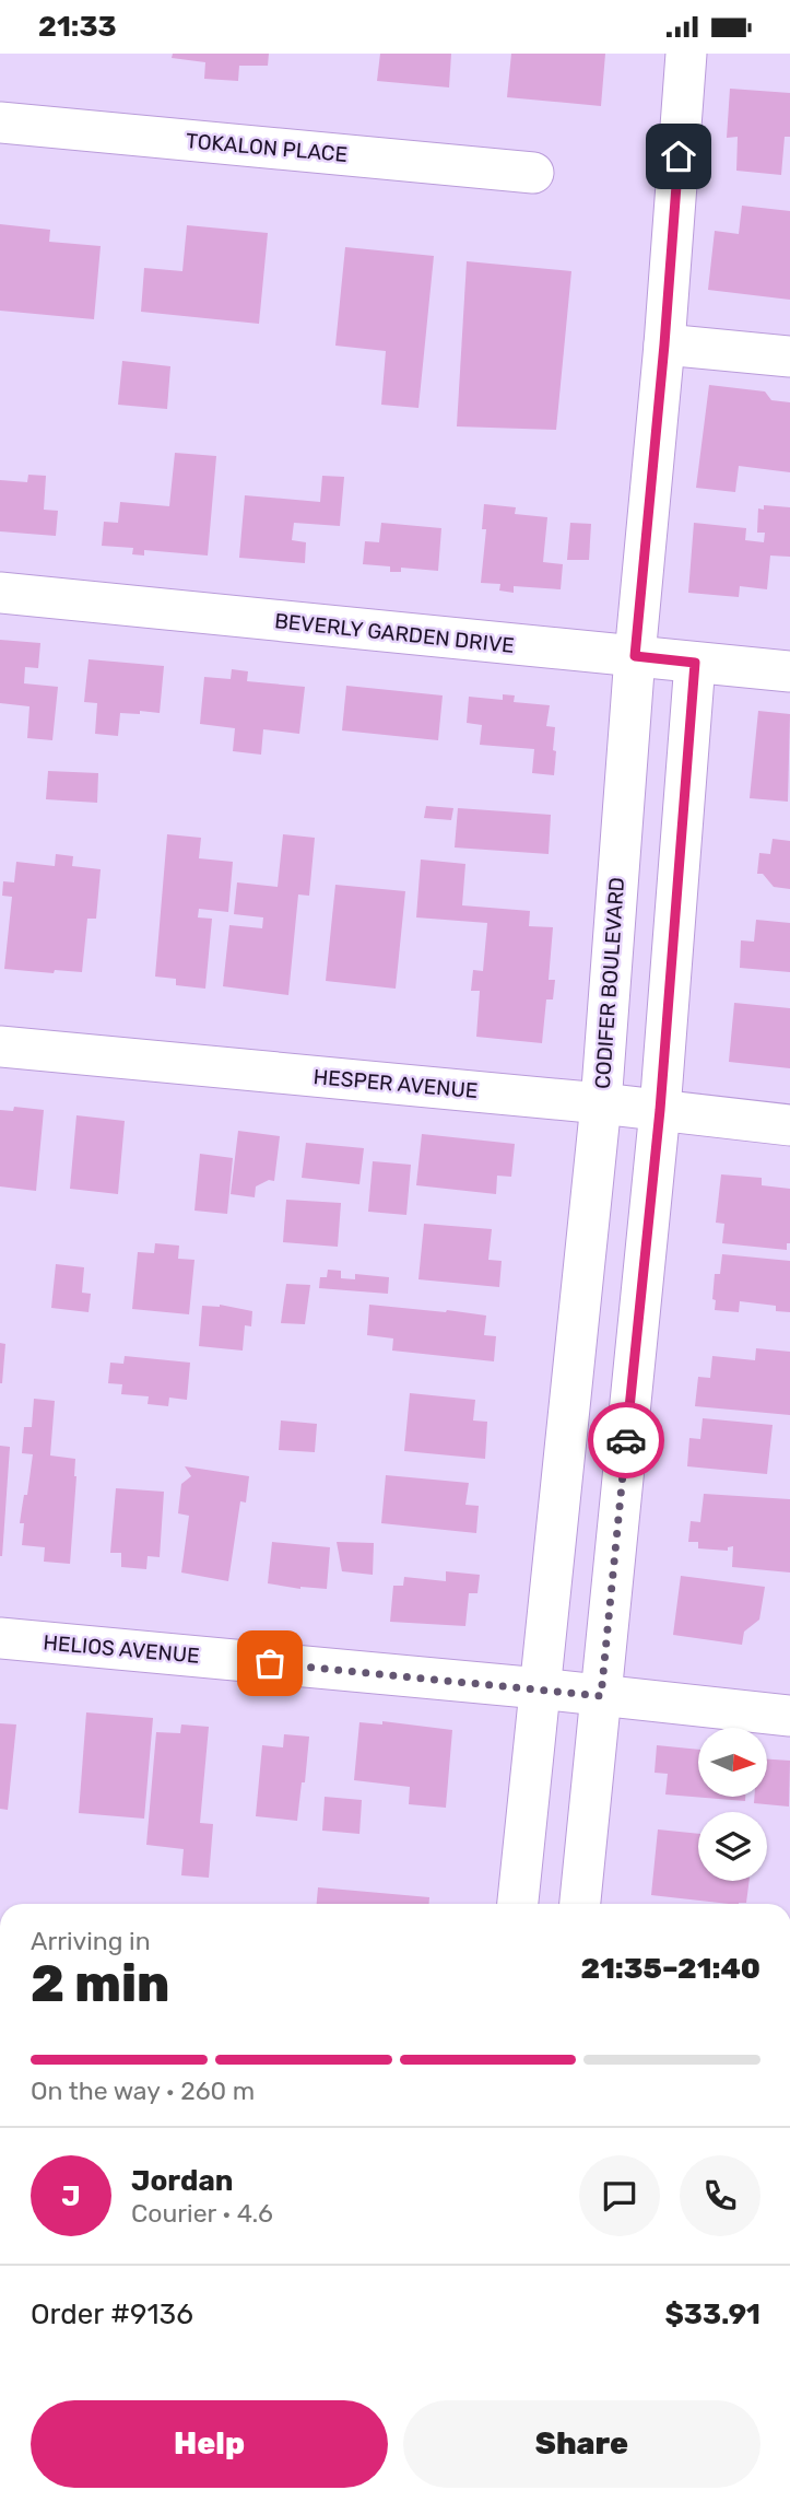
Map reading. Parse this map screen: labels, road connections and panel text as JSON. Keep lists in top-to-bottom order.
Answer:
{
  "streets": {
    "street": [
      "TOKALON PLACE",
      "BEVERLY GARDEN DRIVE",
      "CODIFER BOULEVARD",
      "HESPER AVENUE",
      "HELIOS AVENUE"
    ]
  },
  "crossings": [
    ["BEVERLY GARDEN DRIVE", "CODIFER BOULEVARD"],
    ["CODIFER BOULEVARD", "HESPER AVENUE"],
    ["CODIFER BOULEVARD", "HELIOS AVENUE"]
  ],
  "north": "right",
  "page": {
    "status": "21:33",
    "heading": ["2 min", "Arriving in", "21:35–21:40"],
    "panel": [
      "Jordan",
      "Courier · 4.6",
      "Order #9136",
      "$33.91"
    ],
    "bar": "On the way · 260 m",
    "round": "J",
    "buttons": ["Help", "Share"]
  }
}
